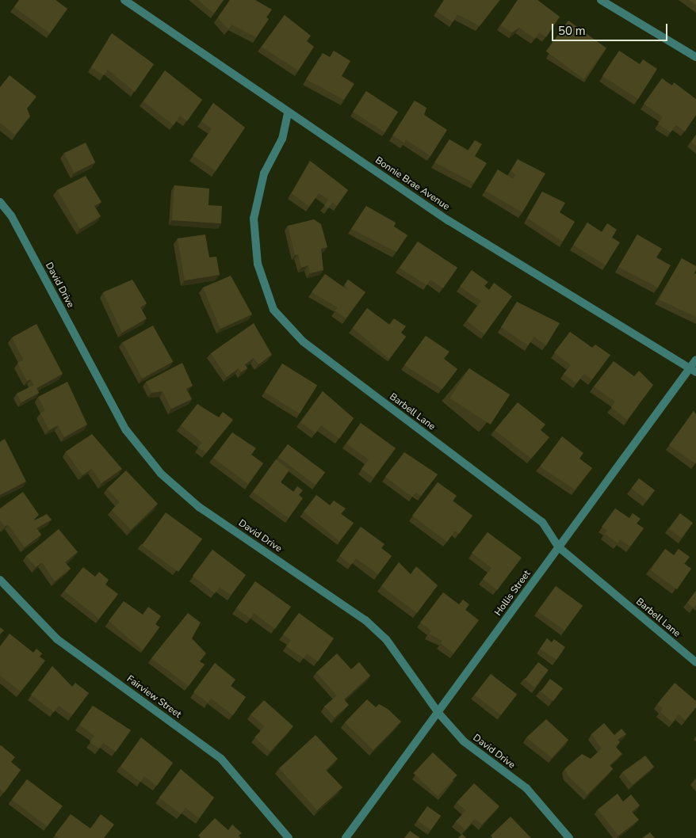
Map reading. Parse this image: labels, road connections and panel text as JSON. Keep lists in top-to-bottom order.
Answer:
{
  "streets": {
    "street": [
      "Bonnie Brae Avenue",
      "David Drive",
      "Barbell Lane",
      "Hollis Street",
      "Fairview Street"
    ]
  },
  "crossings": [
    ["Bonnie Brae Avenue", "Barbell Lane"],
    ["Bonnie Brae Avenue", "Hollis Street"],
    ["David Drive", "Hollis Street"],
    ["Barbell Lane", "Hollis Street"]
  ],
  "scale_bar": "50 m"
}
